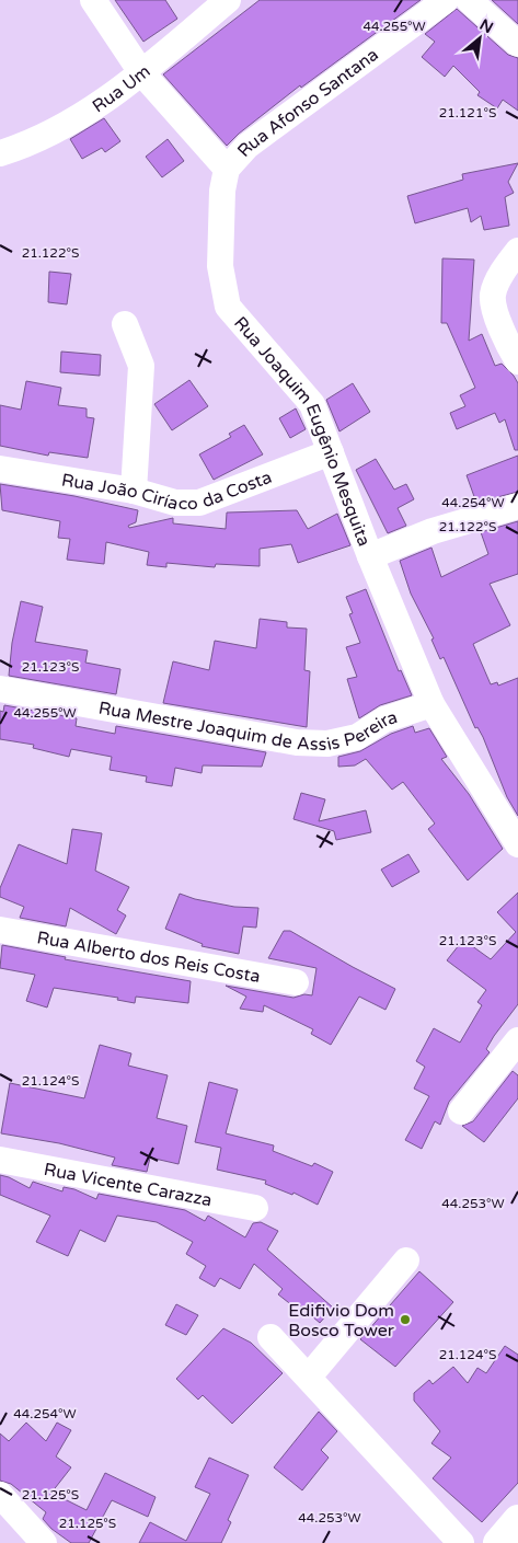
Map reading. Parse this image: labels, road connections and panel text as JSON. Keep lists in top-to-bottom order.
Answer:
{
  "streets": {
    "street": [
      "Rua Um",
      "Rua Afonso Santana",
      "Rua Joaquim Eugênio Mesquita",
      "Rua João Ciríaco da Costa",
      "Rua Mestre Joaquim de Assis Pereira",
      "Rua Alberto dos Reis Costa",
      "Rua Vicente Carazza"
    ]
  },
  "crossings": [
    ["Rua Afonso Santana", "Rua Joaquim Eugênio Mesquita"],
    ["Rua Joaquim Eugênio Mesquita", "Rua João Ciríaco da Costa"],
    ["Rua Joaquim Eugênio Mesquita", "Rua Mestre Joaquim de Assis Pereira"]
  ],
  "places": ["Edifivio Dom Bosco Tower"],
  "north": "top right",
  "coordinates": [
    "44.255°W",
    "21.121°S",
    "21.122°S",
    "44.254°W",
    "21.123°S",
    "21.124°S",
    "44.253°W",
    "21.125°S"
  ]
}
